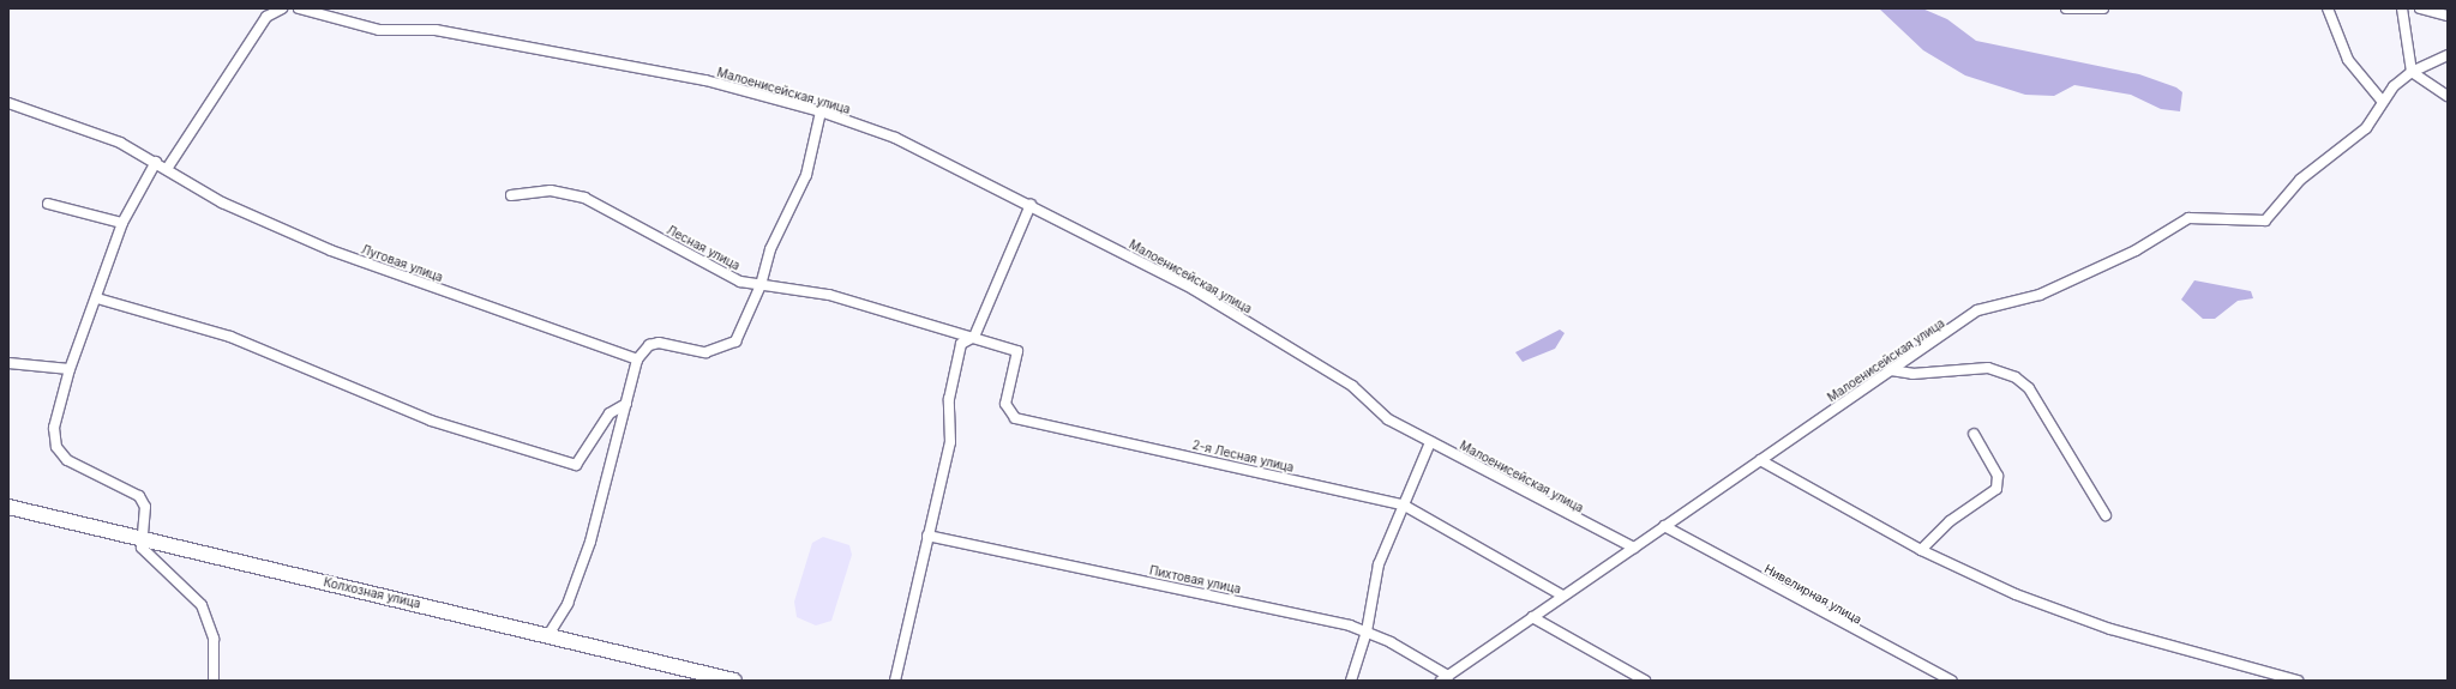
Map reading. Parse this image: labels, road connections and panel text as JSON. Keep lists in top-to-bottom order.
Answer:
{
  "streets": {
    "main road": ["Колхозная улица"],
    "street": [
      "Малоенисейская улица",
      "Лесная улица",
      "Луговая улица",
      "2-я Лесная улица",
      "Пихтовая улица",
      "Нивелирная улица"
    ]
  },
  "crossings": [
    ["Малоенисейская улица", "Нивелирная улица"],
    ["Лесная улица", "2-я Лесная улица"]
  ]
}
